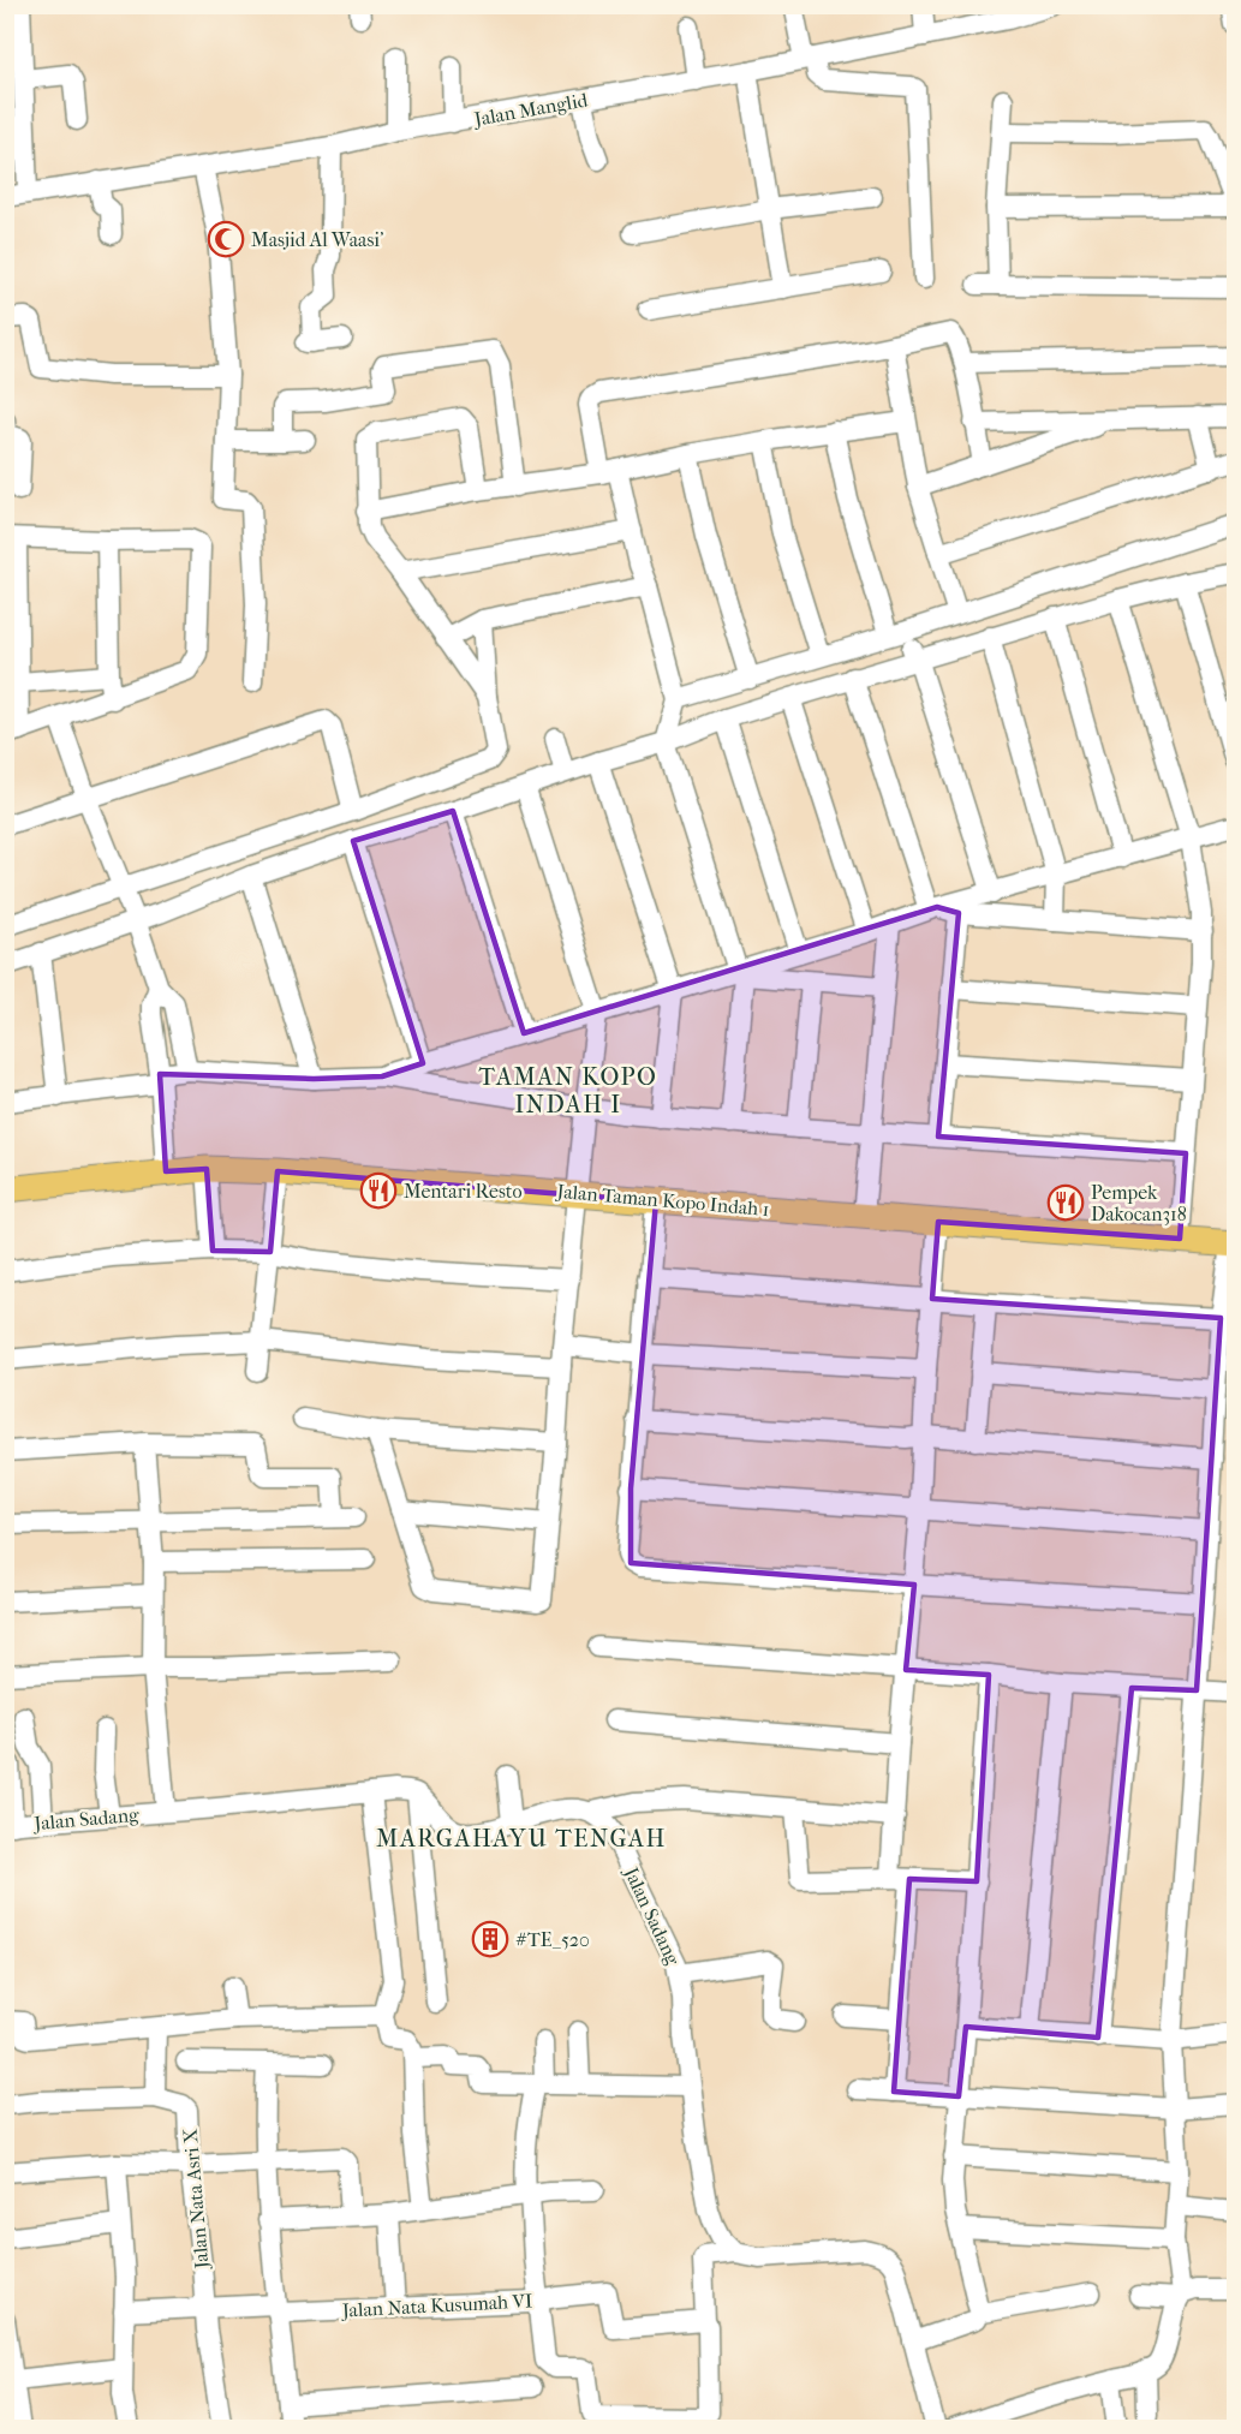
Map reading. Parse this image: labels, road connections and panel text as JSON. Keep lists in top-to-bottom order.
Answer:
{
  "streets": {
    "main road": ["Jalan Taman Kopo Indah 1"],
    "street": [
      "Jalan Manglid",
      "Jalan Sadang",
      "Jalan Nata Asri X",
      "Jalan Nata Kusumah VI"
    ]
  },
  "crossings": [
    ["Jalan Nata Asri X", "Jalan Nata Kusumah VI"]
  ],
  "districts": ["TAMAN KOPO INDAH I", "MARGAHAYU TENGAH"],
  "places": {
    "mosque": ["Masjid Al Waasi'"],
    "restaurant": ["Mentari Resto", "Pempek Dakocan318"],
    "building": ["#TE_520"]
  }
}
